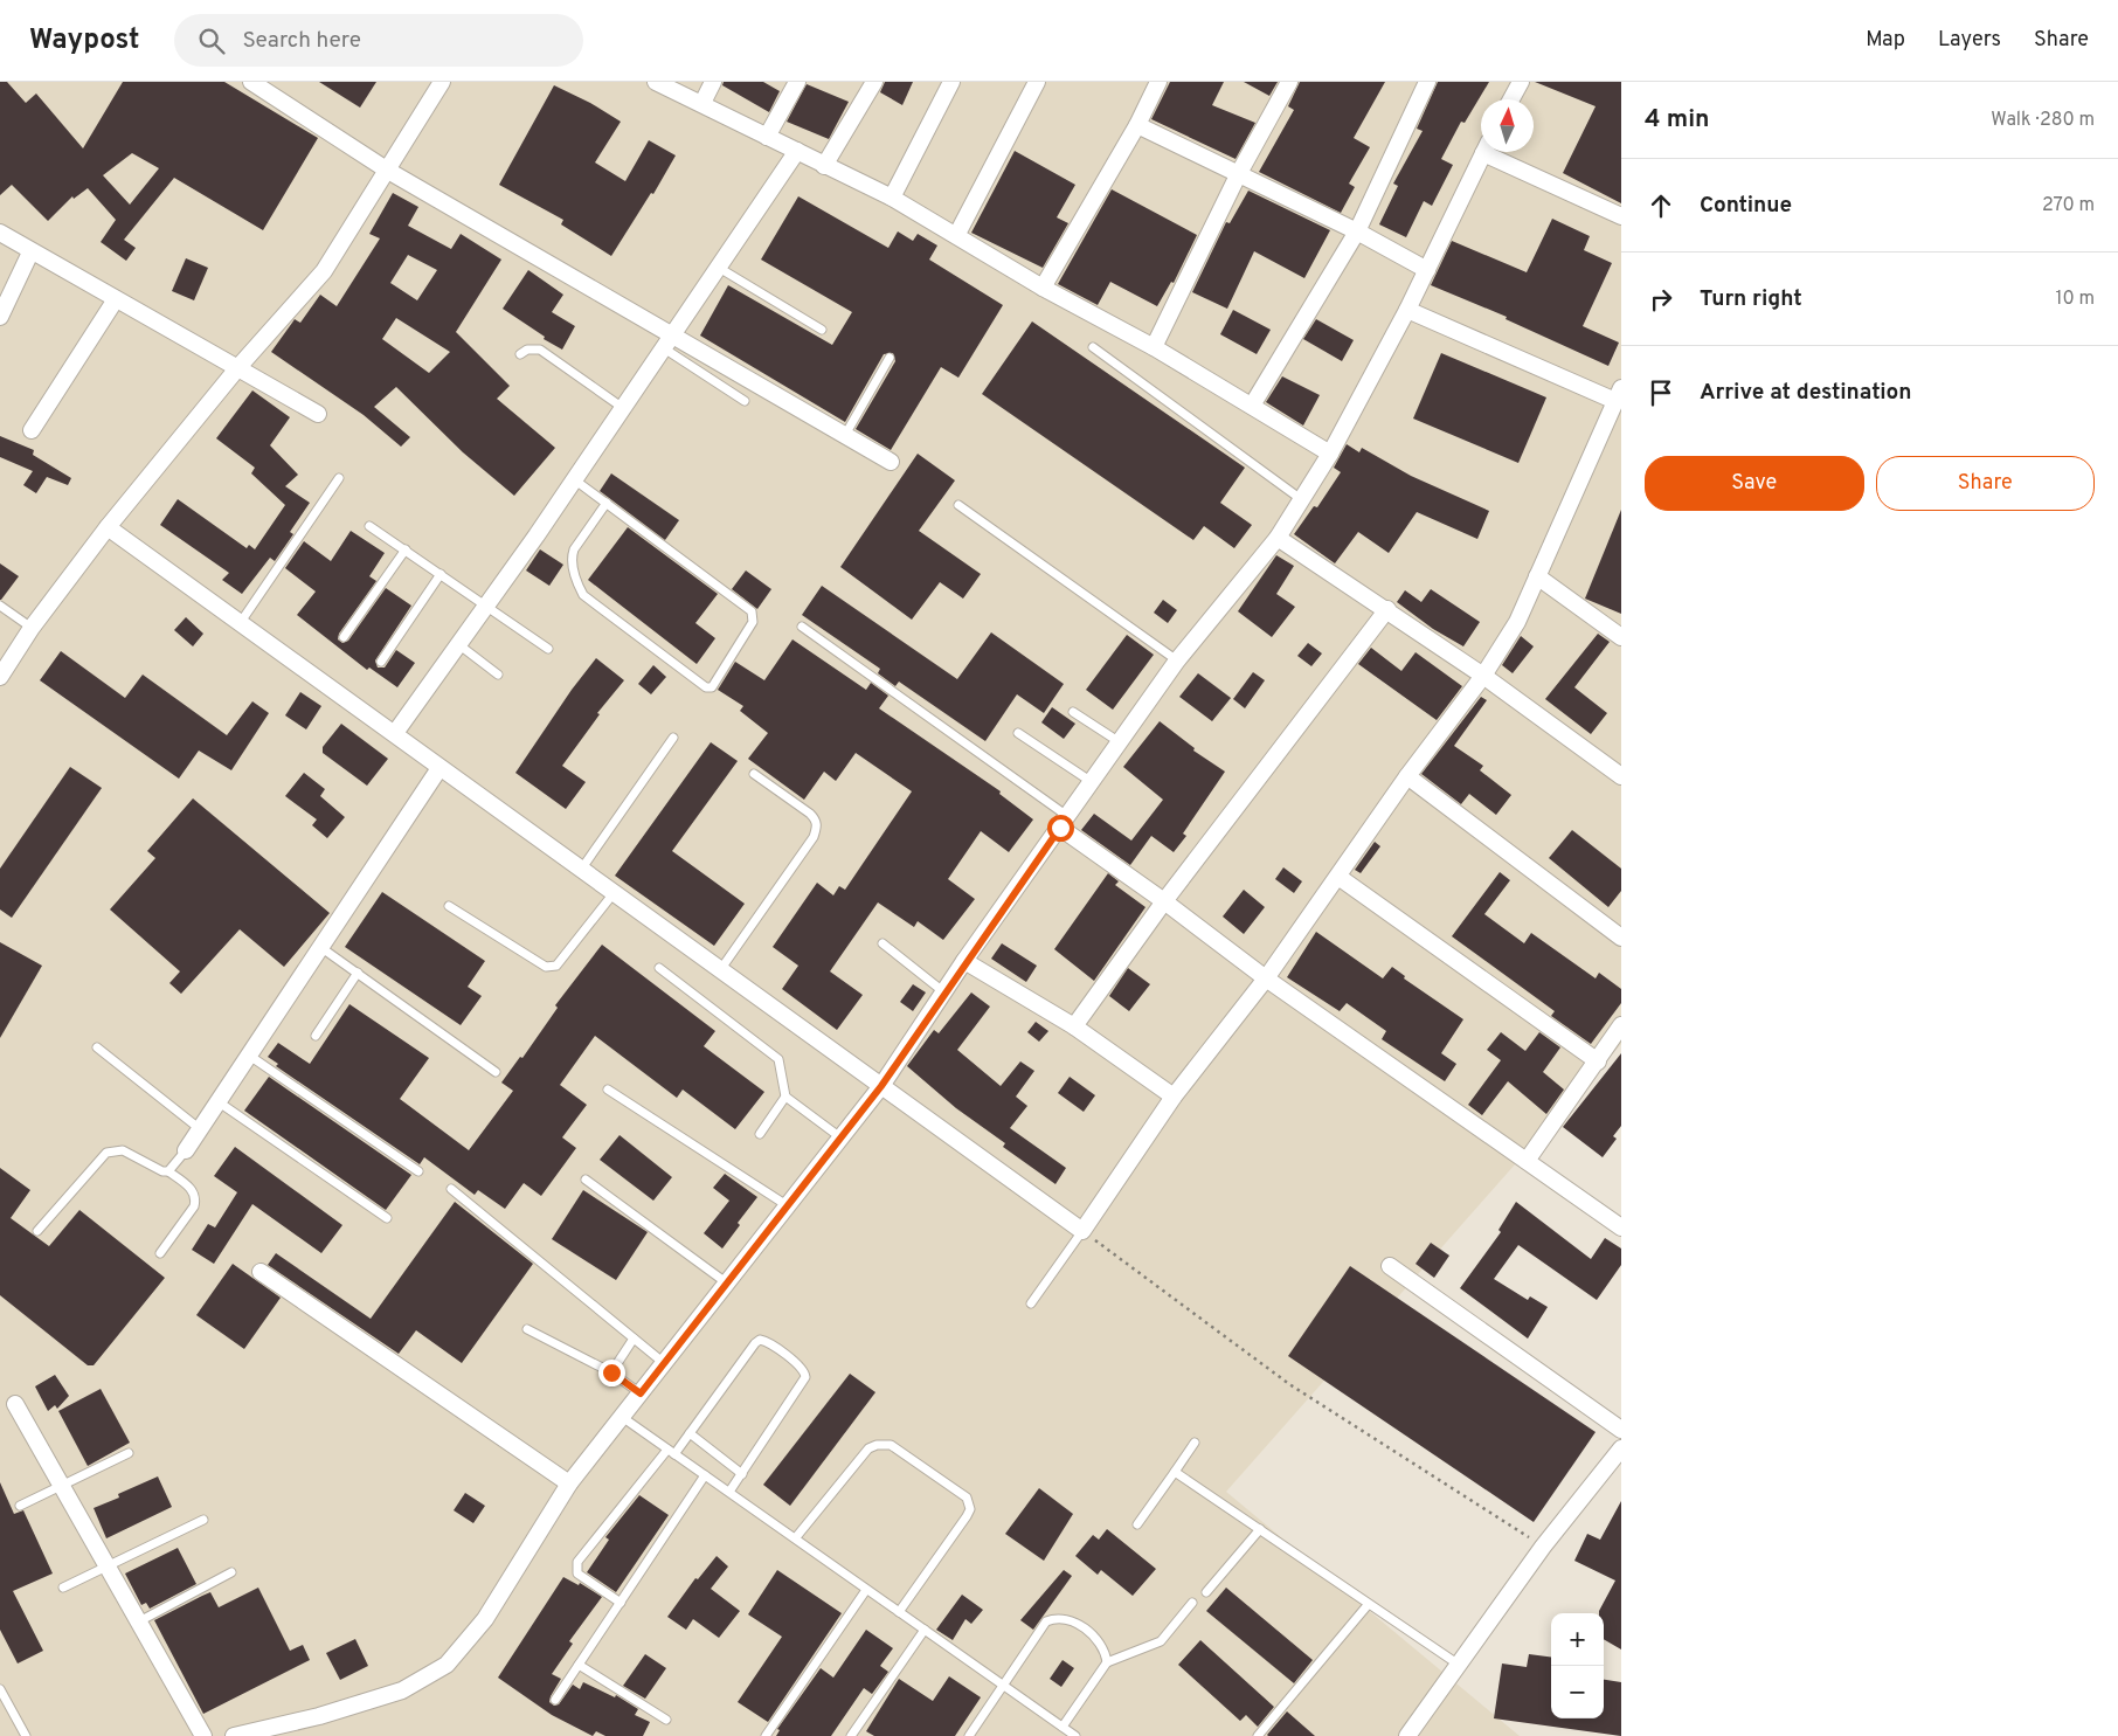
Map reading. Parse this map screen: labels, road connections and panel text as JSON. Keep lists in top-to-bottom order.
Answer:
{
  "north": "top",
  "page": {
    "header": "Waypost",
    "search": "Search here",
    "nav": ["Map", "Layers", "Share"],
    "heading": ["4 min", "Walk · 280 m"],
    "list": [
      ["Continue", "270 m"],
      ["Turn right", "10 m"],
      "Arrive at destination"
    ],
    "buttons": ["Save", "Share"],
    "map_buttons": ["+", "−"]
  }
}
